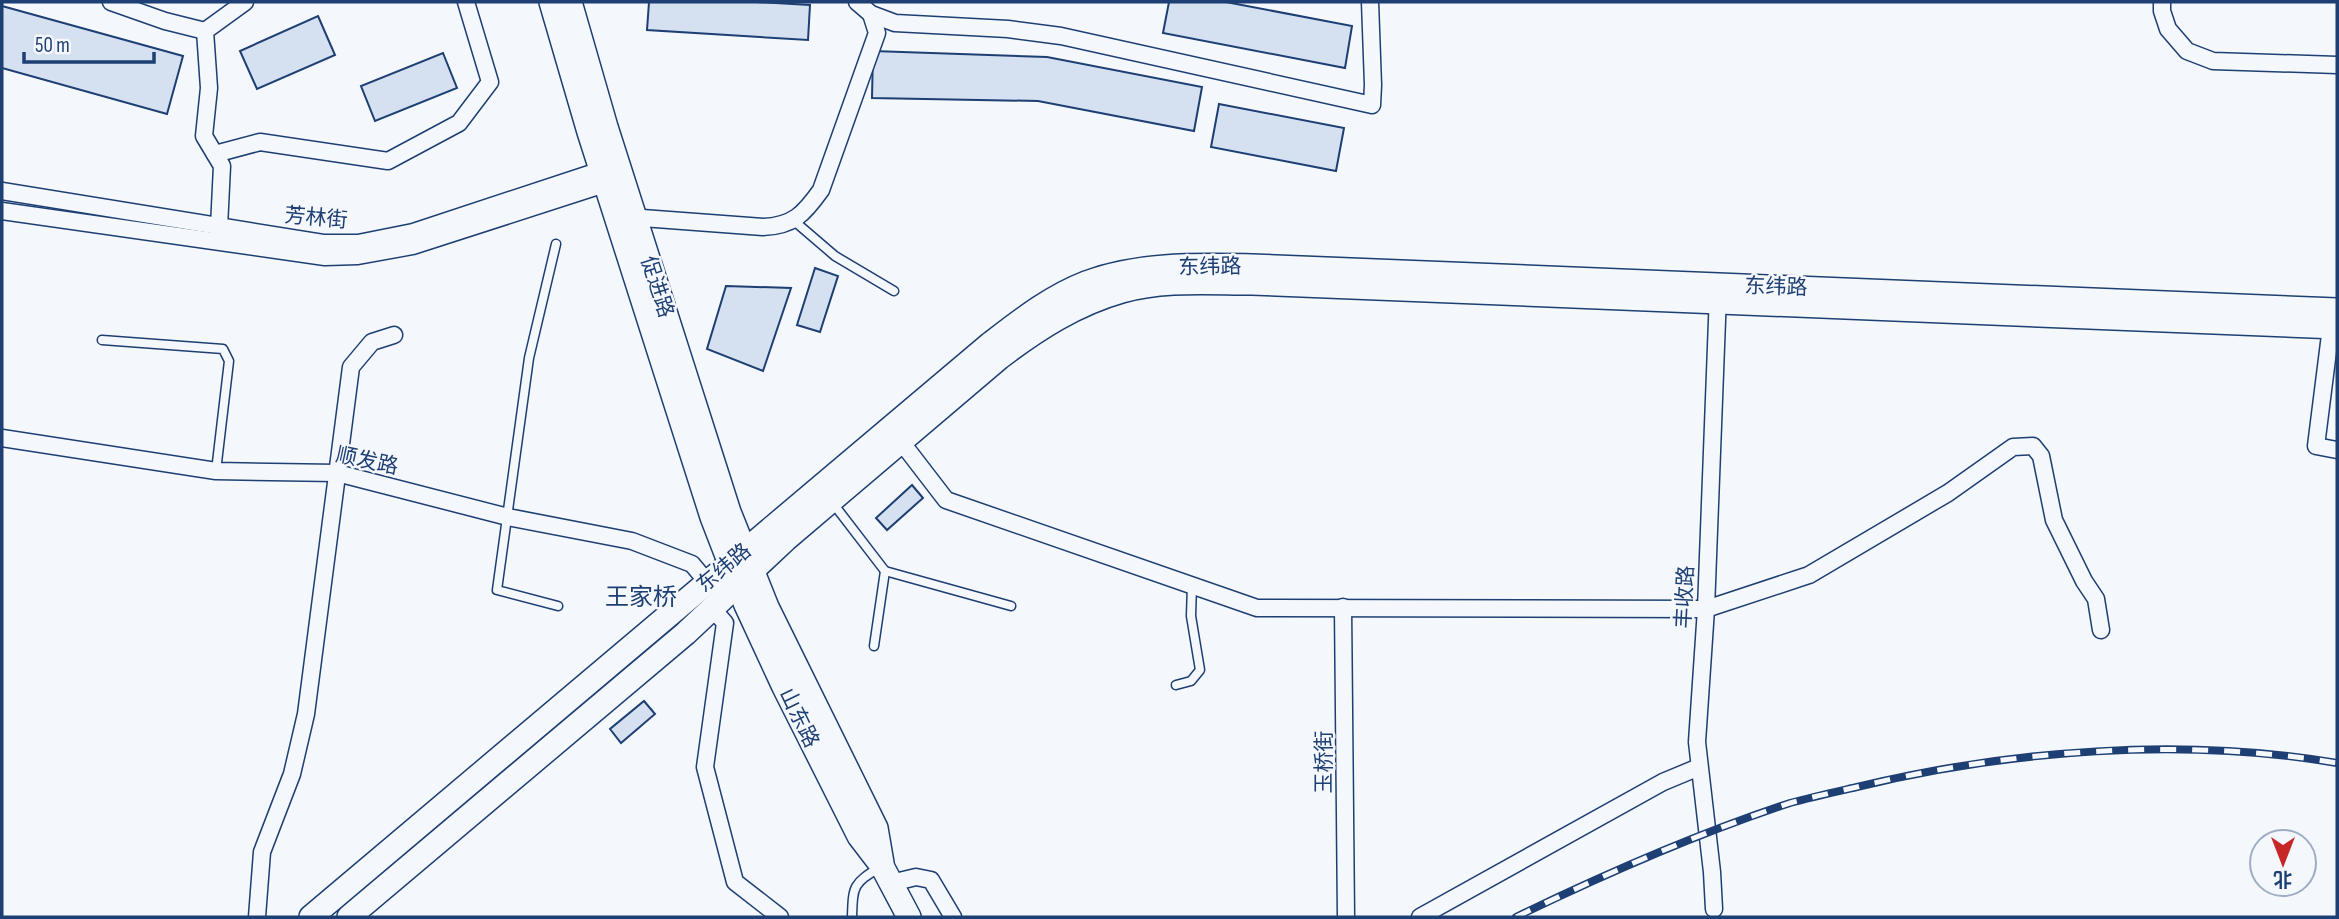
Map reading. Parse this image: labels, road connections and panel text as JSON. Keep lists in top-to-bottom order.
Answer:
{
  "streets": {
    "main road": ["东纬路", "促进路", "山东路"],
    "street": [
      "芳林街",
      "顺发路",
      "丰收路",
      "玉桥街"
    ]
  },
  "crossings": [
    ["芳林街", "促进路"],
    ["东纬路", "促进路"],
    ["东纬路", "顺发路"],
    ["东纬路", "丰收路"],
    ["东纬路", "山东路"],
    ["促进路", "山东路"]
  ],
  "districts": ["王家桥"],
  "scale_bar": "50 m",
  "north": "bottom"
}
